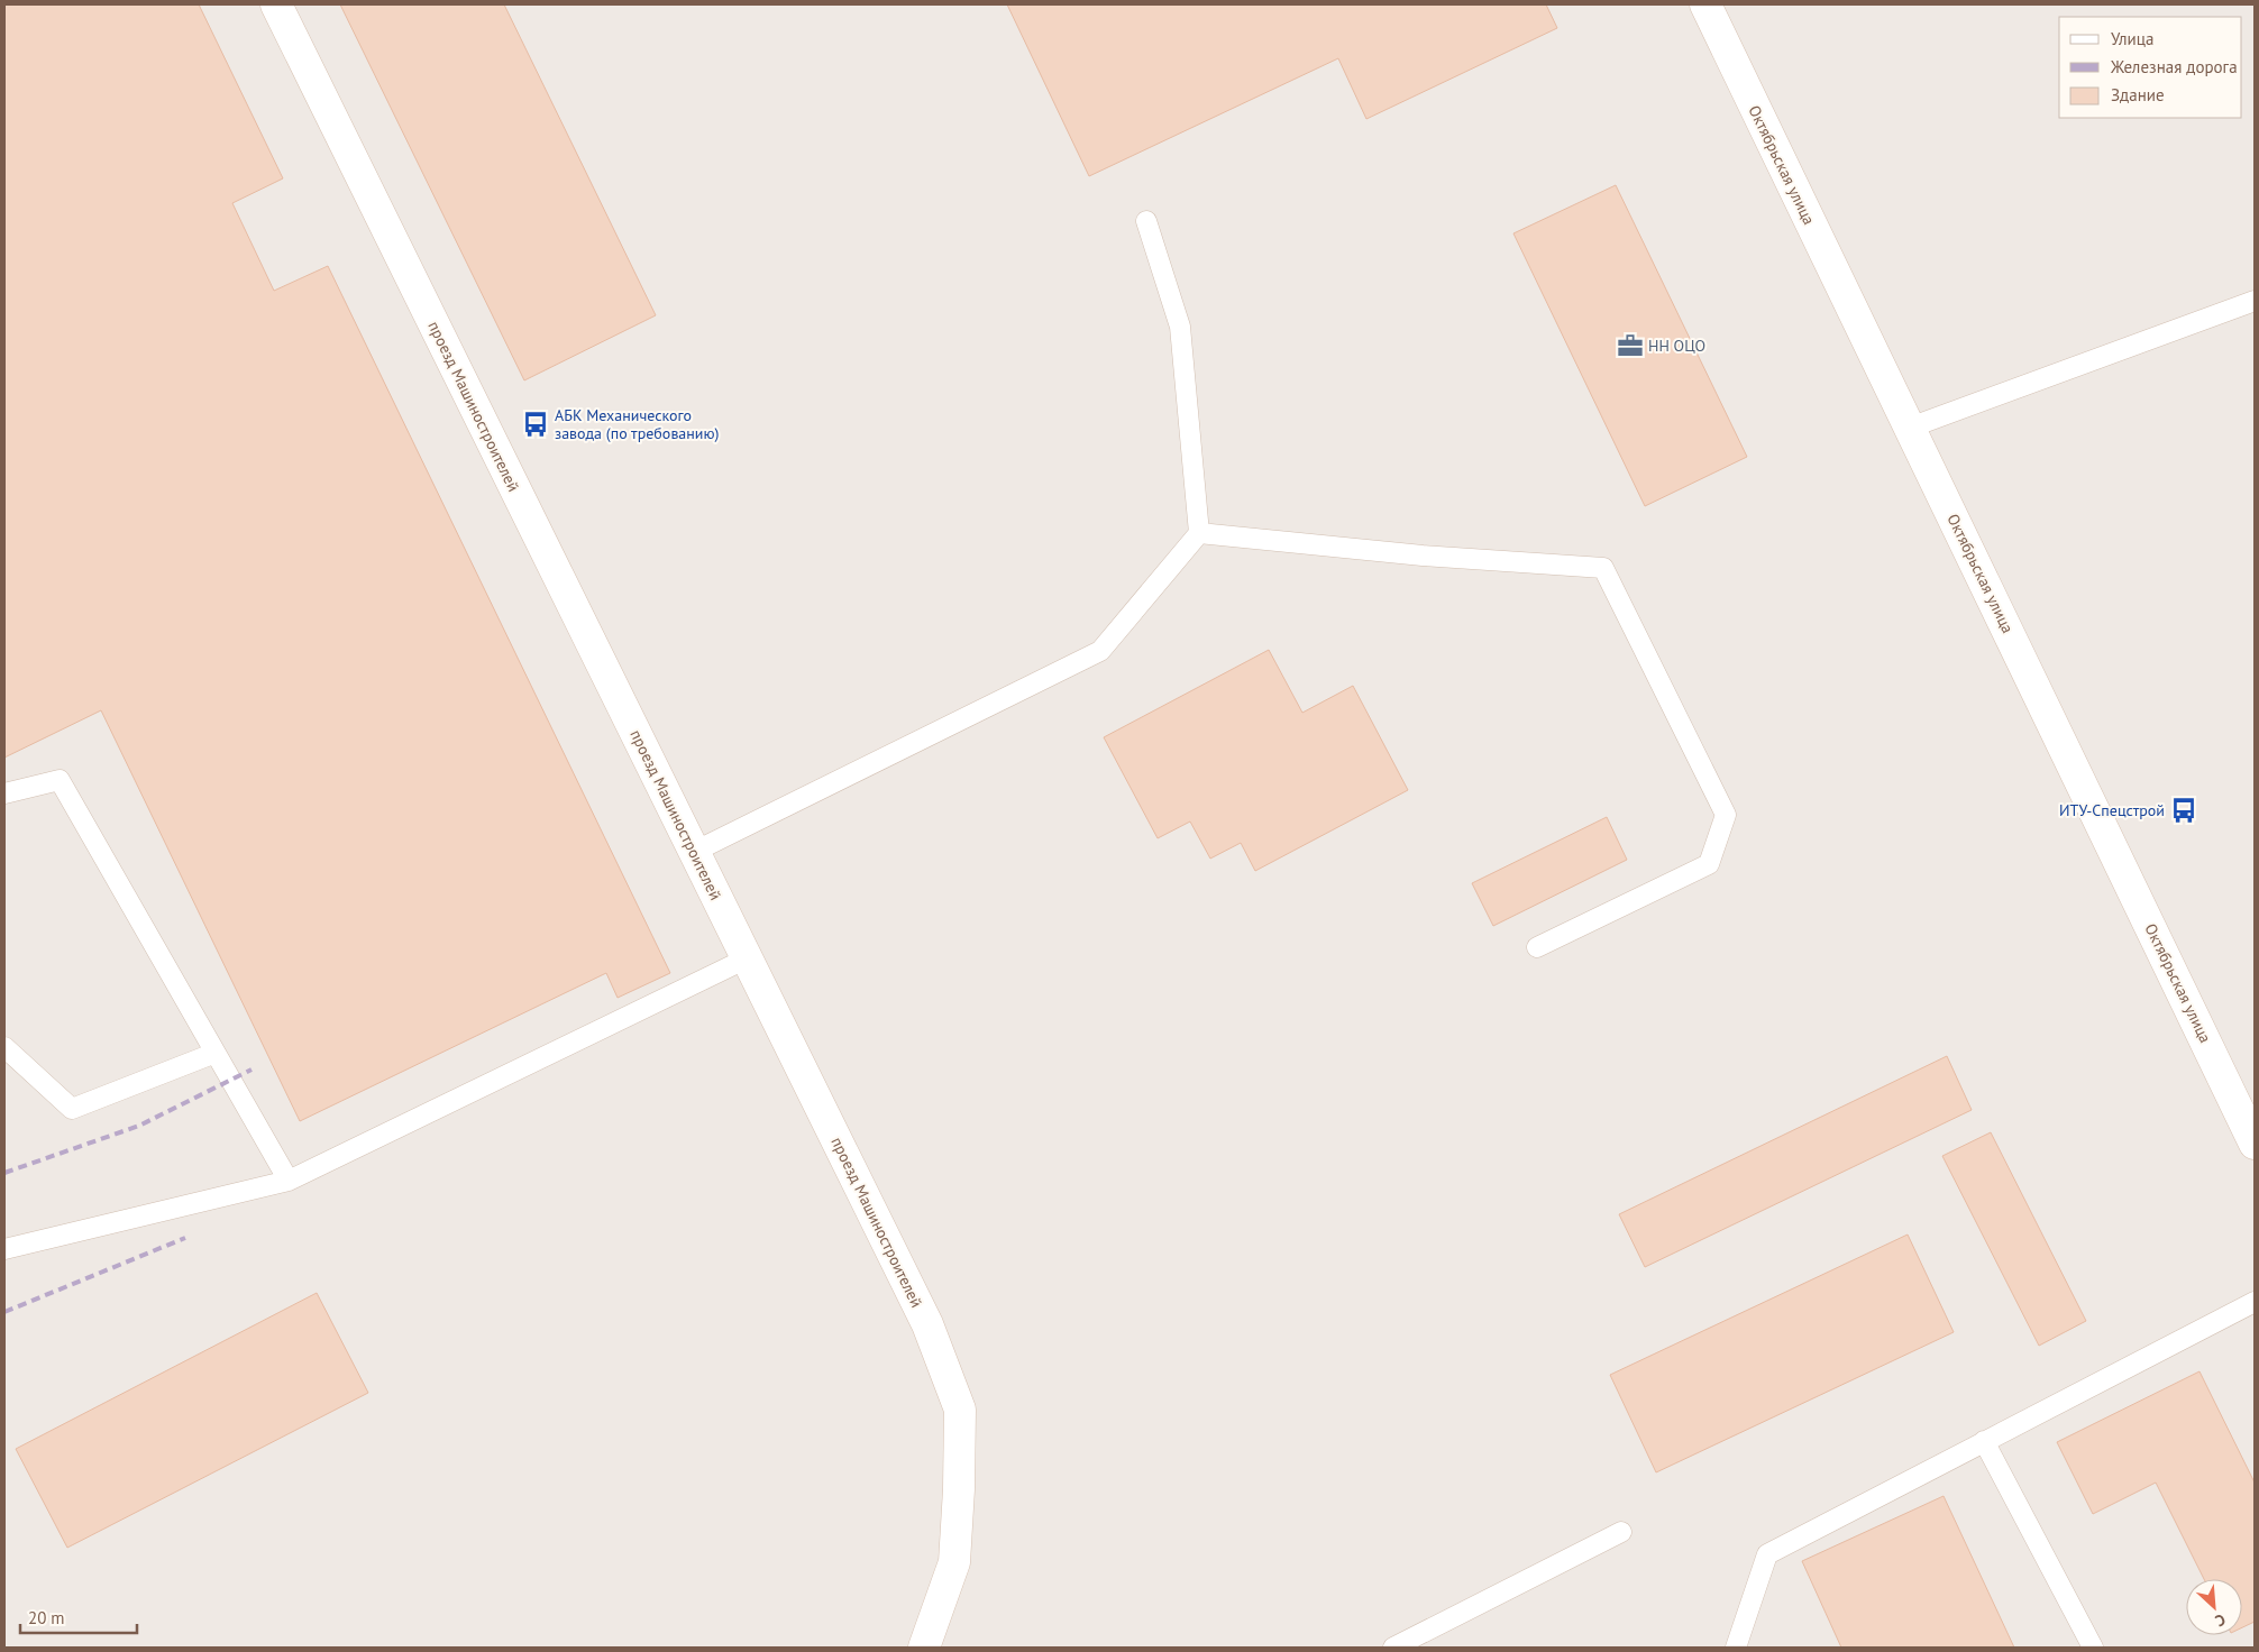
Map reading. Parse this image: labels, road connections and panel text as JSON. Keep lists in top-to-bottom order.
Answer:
{
  "streets": {
    "street": ["Октябрьская улица", "проезд Машиностроителей"]
  },
  "places": {
    "office": ["НН ОЦО"],
    "bus stop": ["АБК Механического завода (по требованию)", "ИТУ-Спецстрой"]
  },
  "legend": ["Улица", "Железная дорога", "Здание"],
  "scale_bar": "20 m",
  "north": "bottom right"
}
